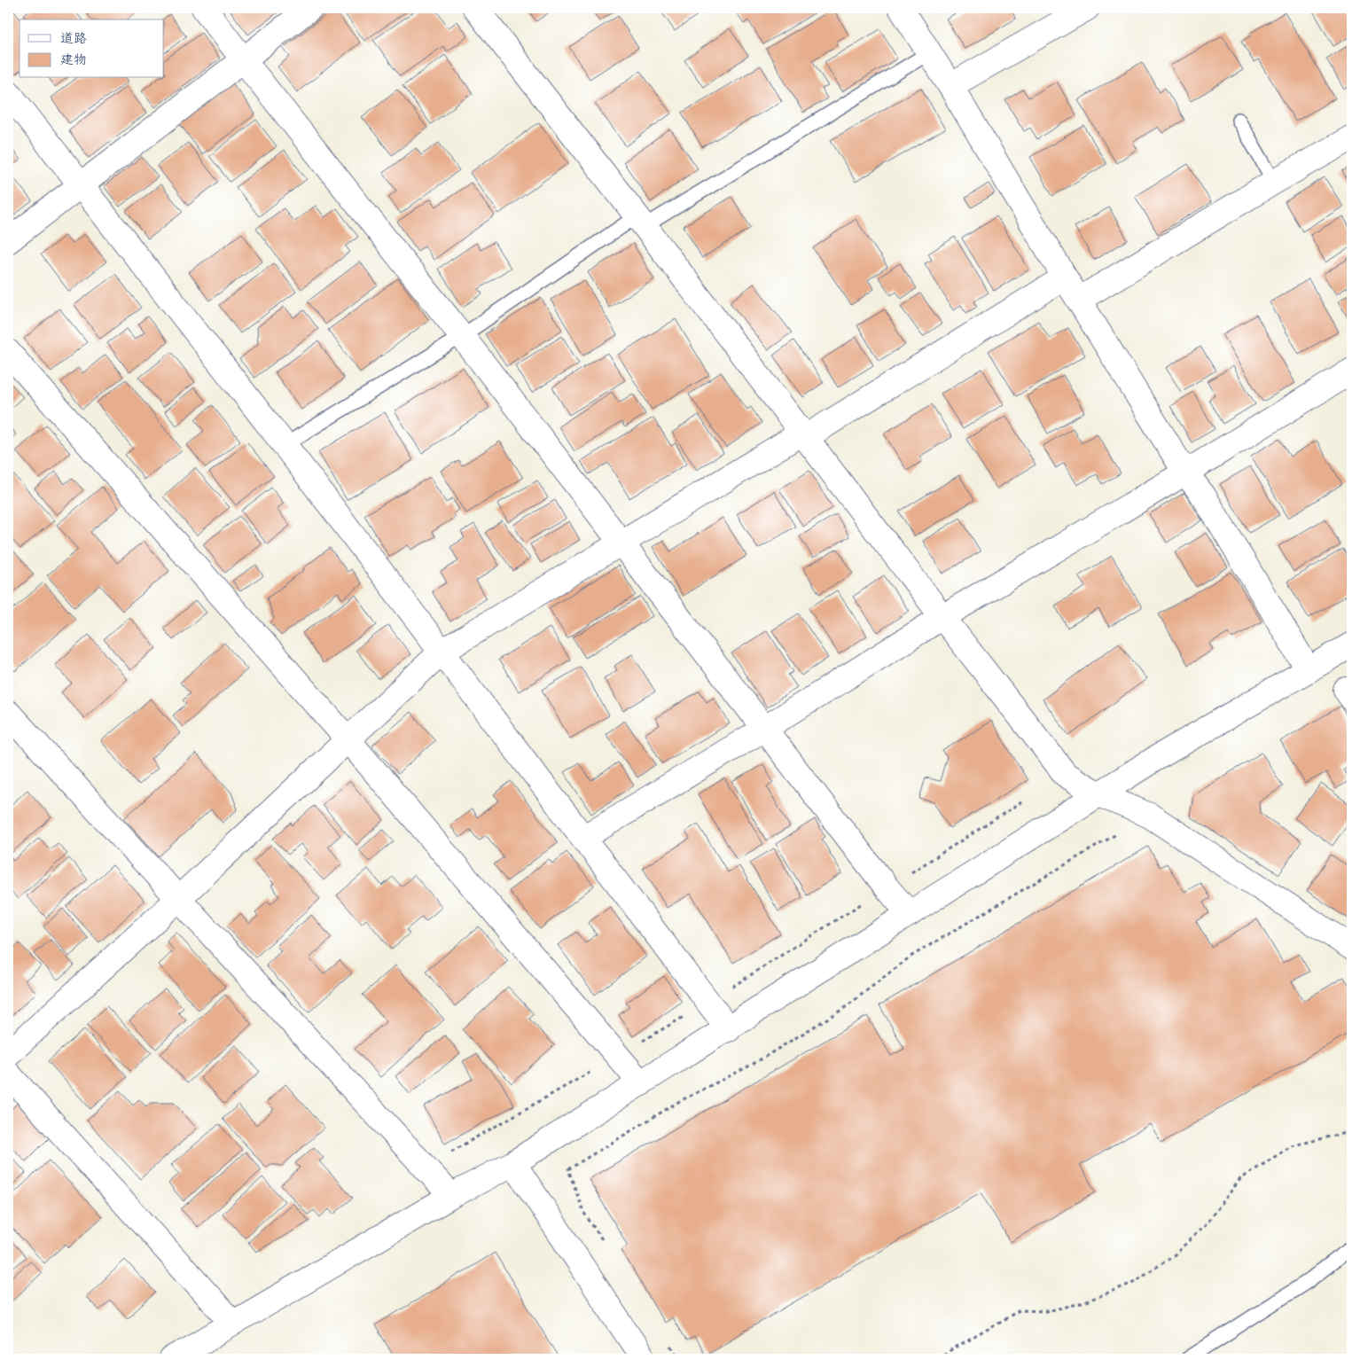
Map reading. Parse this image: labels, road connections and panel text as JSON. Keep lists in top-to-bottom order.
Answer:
{
  "legend": ["道路", "建物"]
}
